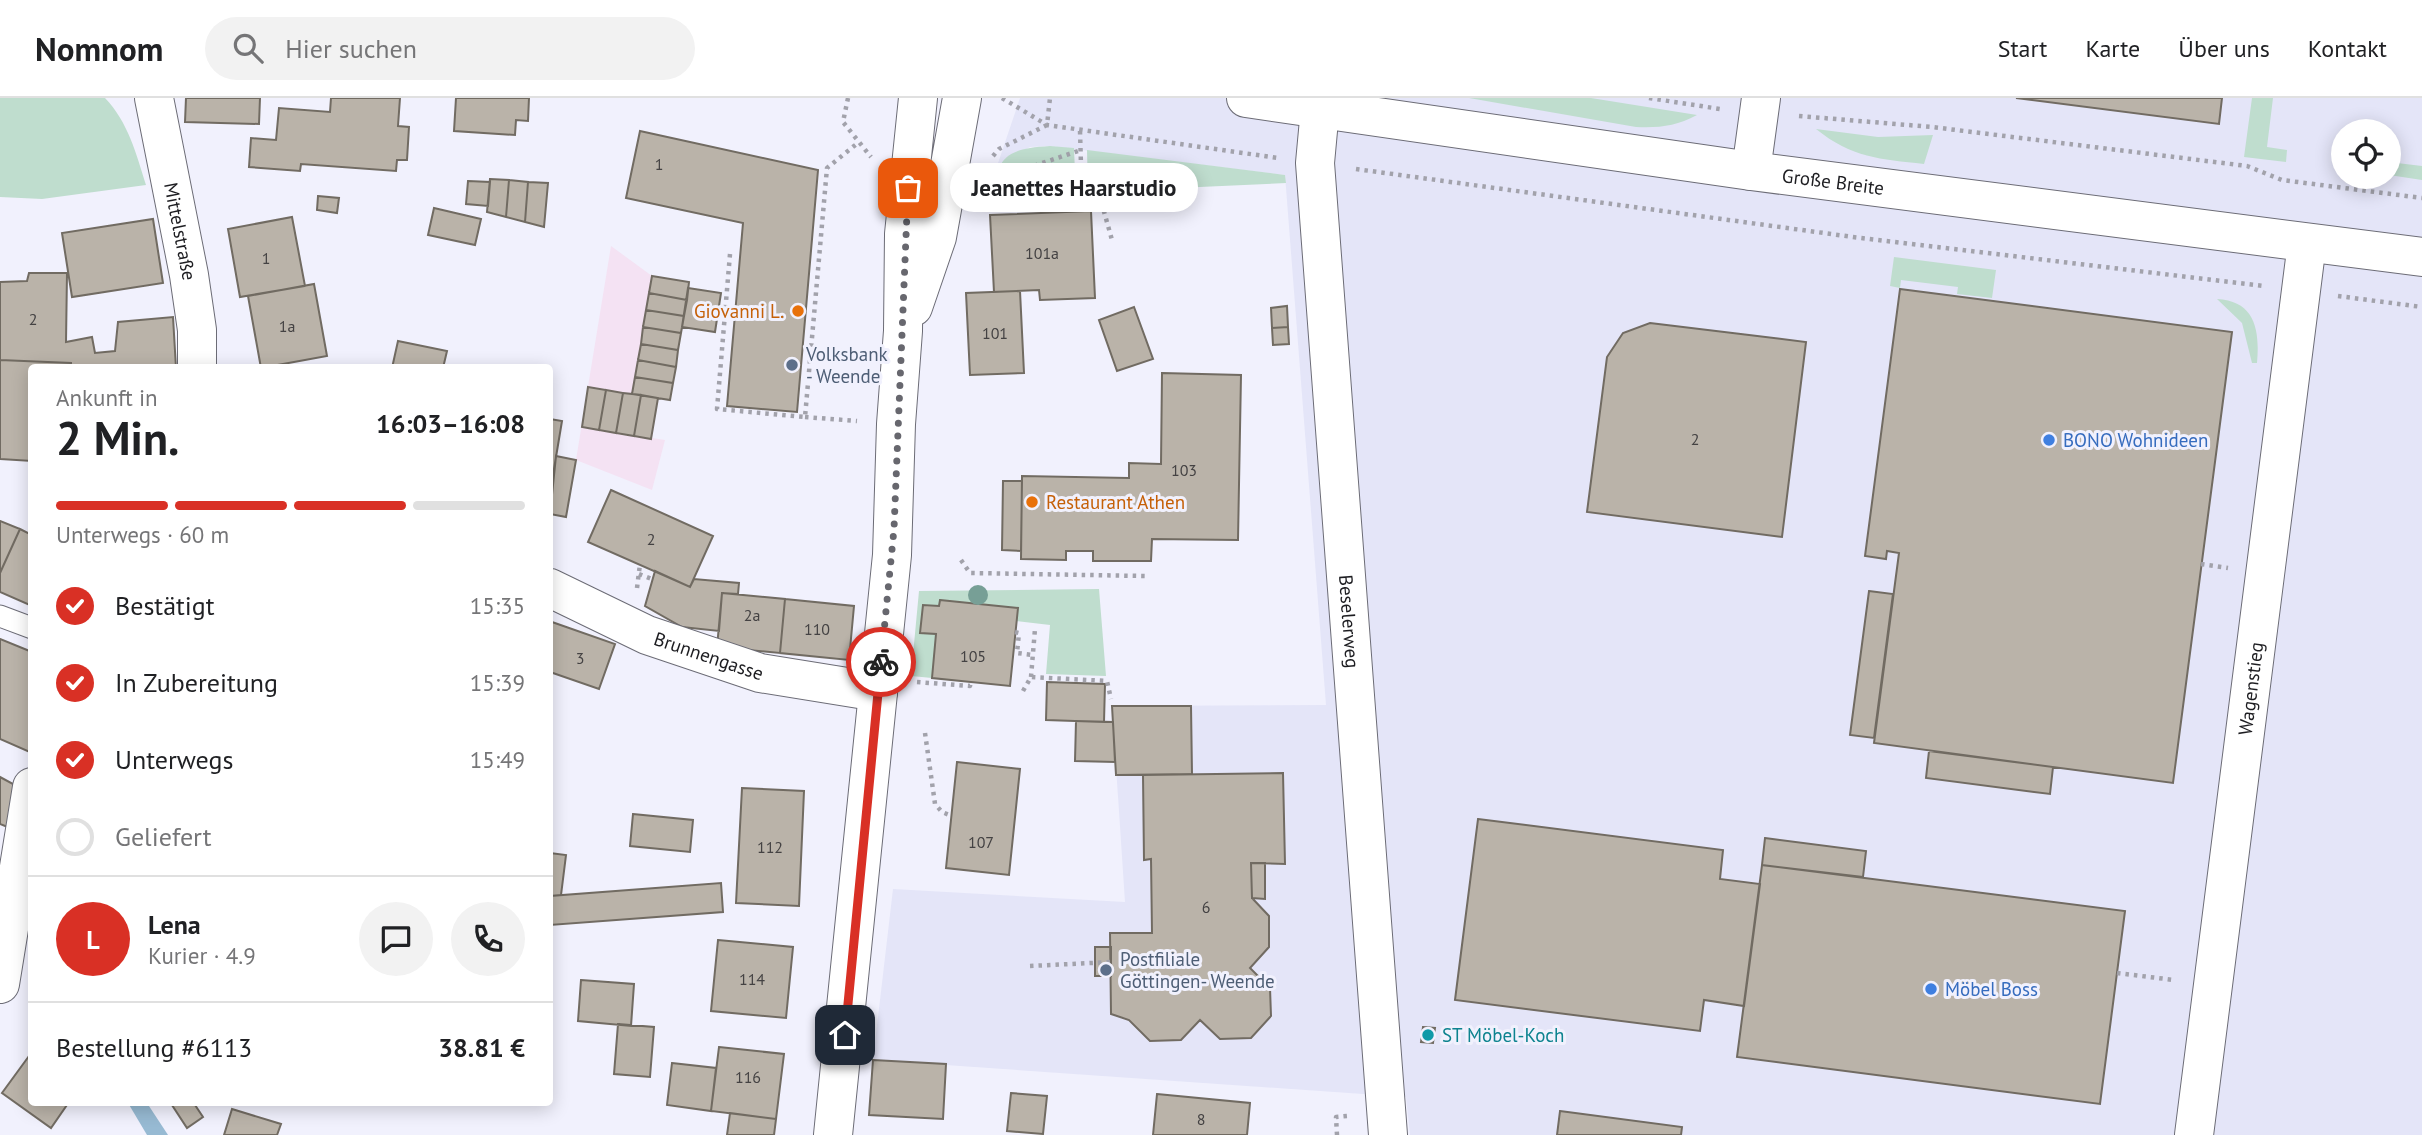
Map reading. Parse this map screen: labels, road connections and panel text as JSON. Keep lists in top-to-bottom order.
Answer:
{
  "streets": {
    "street": [
      "Große Breite",
      "Mittelstraße",
      "Beselerweg",
      "Brunnengasse",
      "Wagenstieg"
    ]
  },
  "crossings": [
    ["Große Breite", "Beselerweg"],
    ["Große Breite", "Wagenstieg"]
  ],
  "places": [
    "Jeanettes Haarstudio",
    "Giovanni L.",
    "Volksbank - Weende",
    "BONO Wohnideen",
    "Restaurant Athen",
    "Postfiliale Göttingen- Weende",
    "Möbel Boss",
    "ST Möbel-Koch"
  ],
  "house_numbers": [
    "1",
    "101a",
    "1",
    "2",
    "1a",
    "101",
    "2",
    "103",
    "2",
    "2a",
    "110",
    "105",
    "3",
    "107",
    "112",
    "6",
    "114",
    "116",
    "8"
  ],
  "page": {
    "header": "Nomnom",
    "search": "Hier suchen",
    "nav": [
      "Start",
      "Karte",
      "Über uns",
      "Kontakt"
    ],
    "bubble": "Jeanettes Haarstudio",
    "heading": ["2 Min.", "Ankunft in", "16:03–16:08"],
    "panel": [
      "Lena",
      "Kurier · 4.9",
      "Bestellung #6113",
      "38.81 €"
    ],
    "bar": "Unterwegs · 60 m",
    "list": [
      ["Bestätigt", "15:35"],
      ["In Zubereitung", "15:39"],
      ["Unterwegs", "15:49"],
      "Geliefert"
    ],
    "round": "L"
  }
}
